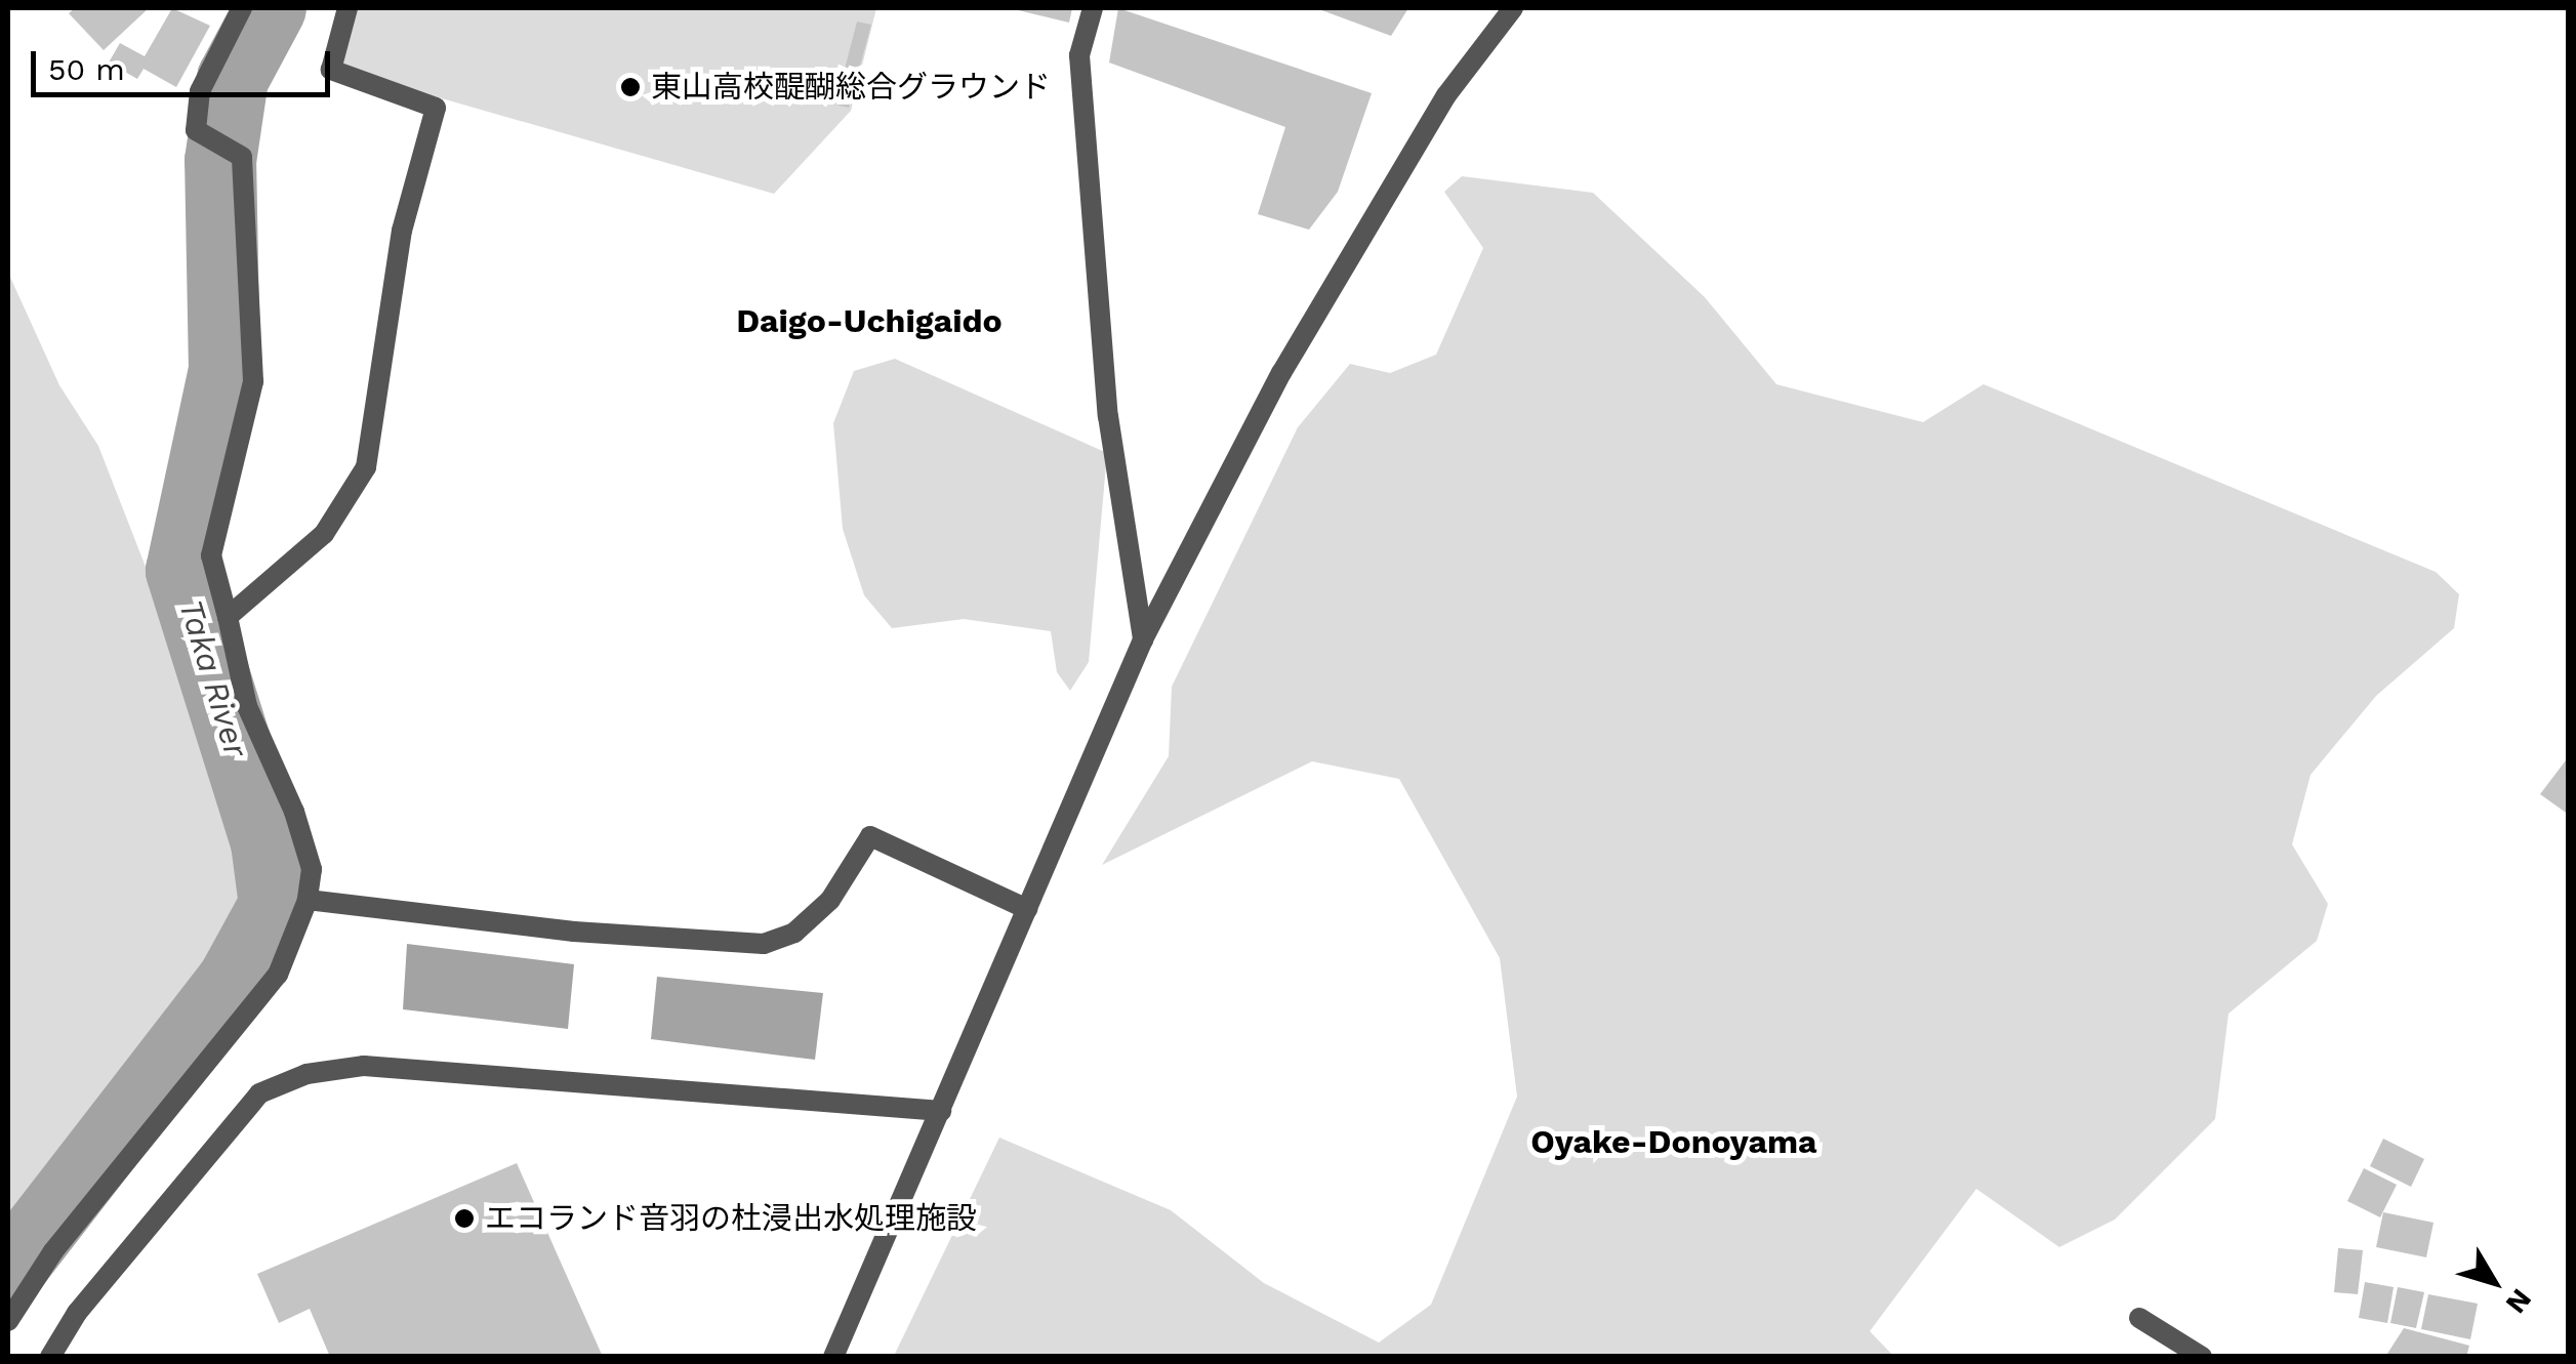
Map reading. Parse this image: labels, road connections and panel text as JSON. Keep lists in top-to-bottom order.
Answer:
{
  "districts": ["Daigo-Uchigaido", "Oyake-Donoyama"],
  "water": ["Taka River"],
  "places": ["東山高校醍醐総合グラウンド", "エコランド音羽の杜浸出水処理施設"],
  "scale_bar": "50 m",
  "north": "bottom right"
}
